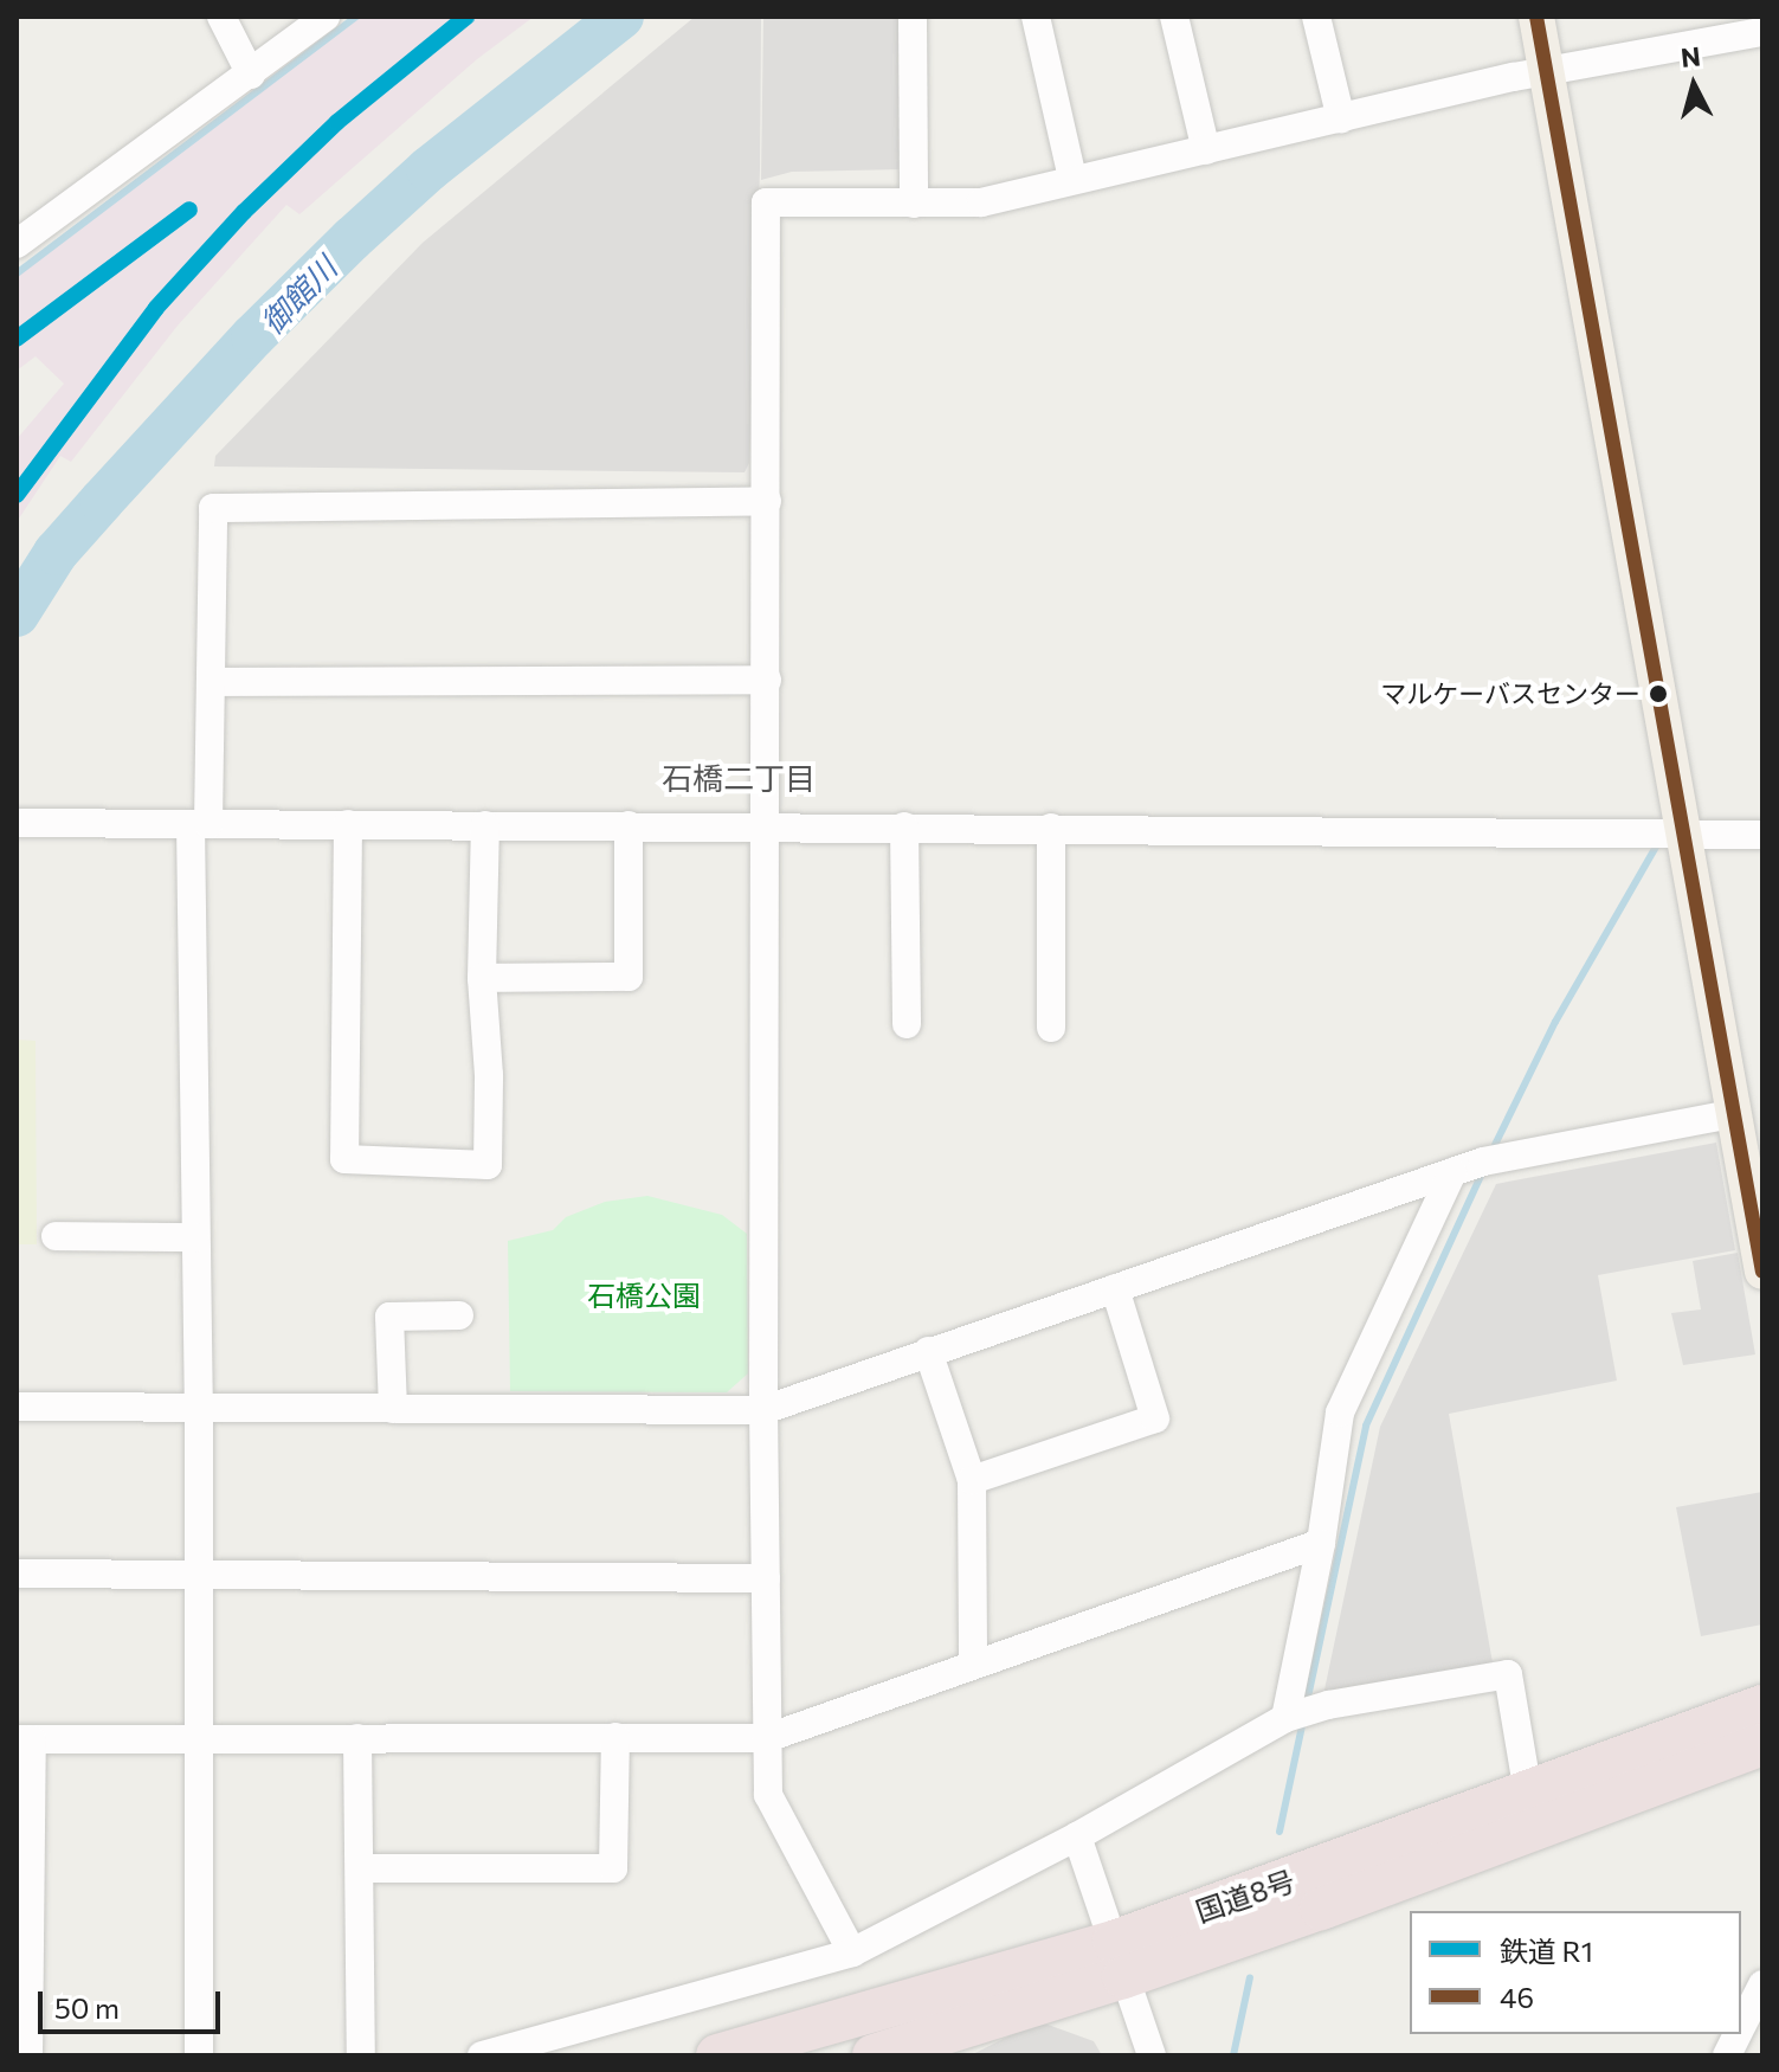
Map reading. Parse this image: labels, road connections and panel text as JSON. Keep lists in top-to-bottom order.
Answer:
{
  "streets": {
    "highway": ["国道8号"]
  },
  "districts": ["石橋二丁目"],
  "water": ["御館川"],
  "parks": ["石橋公園"],
  "places": ["マルケーバスセンター"],
  "lines": ["rail line R1", "transit line 46"],
  "legend": ["鉄道 R1", "46"],
  "scale_bar": "50 m",
  "north": "top"
}
